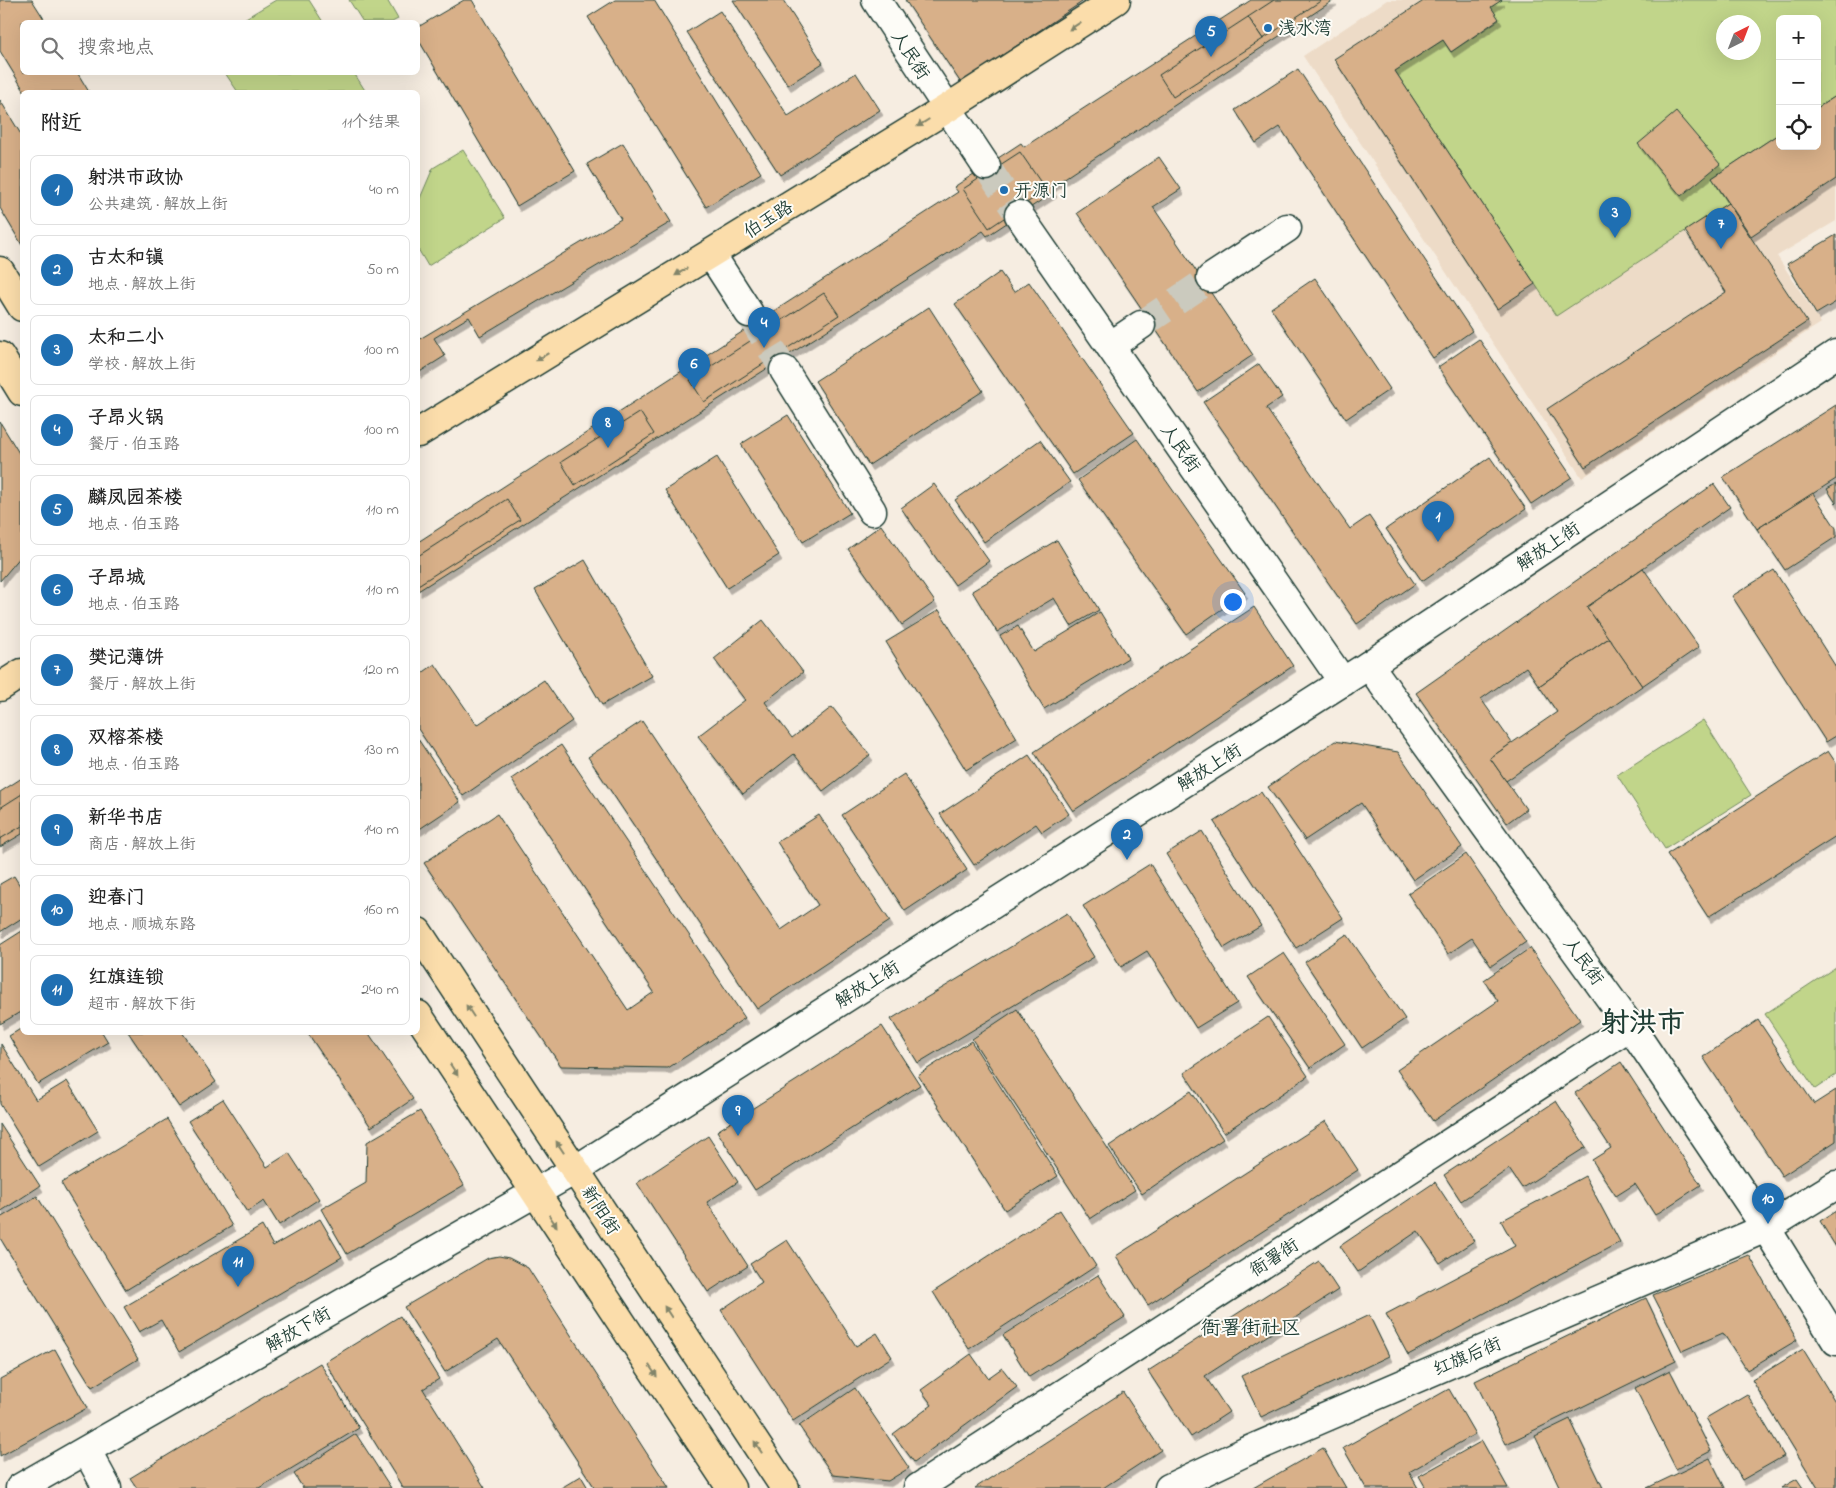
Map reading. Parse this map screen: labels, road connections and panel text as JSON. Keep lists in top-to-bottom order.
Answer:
{
  "streets": {
    "main road": ["伯玉路", "新阳街"],
    "street": [
      "人民街",
      "解放上街",
      "衙署街",
      "解放下街",
      "红旗后街"
    ]
  },
  "crossings": [
    ["人民街", "伯玉路"],
    ["人民街", "解放上街"],
    ["人民街", "衙署街"],
    ["人民街", "红旗后街"],
    ["解放上街", "新阳街"],
    ["解放上街", "解放下街"],
    ["新阳街", "解放下街"]
  ],
  "one_way": ["伯玉路"],
  "districts": ["射洪市", "衙署街社区"],
  "places": ["浅水湾", "开源门"],
  "north": "top right",
  "page": {
    "map_buttons": ["+", "−"],
    "pins": [
      "5",
      "3",
      "7",
      "4",
      "6",
      "8",
      "1",
      "2",
      "9",
      "10",
      "11"
    ],
    "search": "搜索地点",
    "heading": ["附近", "11个结果"],
    "list": [
      {
        "mark": "1",
        "name": "射洪市政协",
        "note": "公共建筑 · 解放上街",
        "value": "40 m"
      },
      {
        "mark": "2",
        "name": "古太和镇",
        "note": "地点 · 解放上街",
        "value": "50 m"
      },
      {
        "mark": "3",
        "name": "太和二小",
        "note": "学校 · 解放上街",
        "value": "100 m"
      },
      {
        "mark": "4",
        "name": "子昂火锅",
        "note": "餐厅 · 伯玉路",
        "value": "100 m"
      },
      {
        "mark": "5",
        "name": "麟凤园茶楼",
        "note": "地点 · 伯玉路",
        "value": "110 m"
      },
      {
        "mark": "6",
        "name": "子昂城",
        "note": "地点 · 伯玉路",
        "value": "110 m"
      },
      {
        "mark": "7",
        "name": "樊记薄饼",
        "note": "餐厅 · 解放上街",
        "value": "120 m"
      },
      {
        "mark": "8",
        "name": "双榕茶楼",
        "note": "地点 · 伯玉路",
        "value": "130 m"
      },
      {
        "mark": "9",
        "name": "新华书店",
        "note": "商店 · 解放上街",
        "value": "140 m"
      },
      {
        "mark": "10",
        "name": "迎春门",
        "note": "地点 · 顺城东路",
        "value": "160 m"
      },
      {
        "mark": "11",
        "name": "红旗连锁",
        "note": "超市 · 解放下街",
        "value": "240 m"
      }
    ]
  }
}
